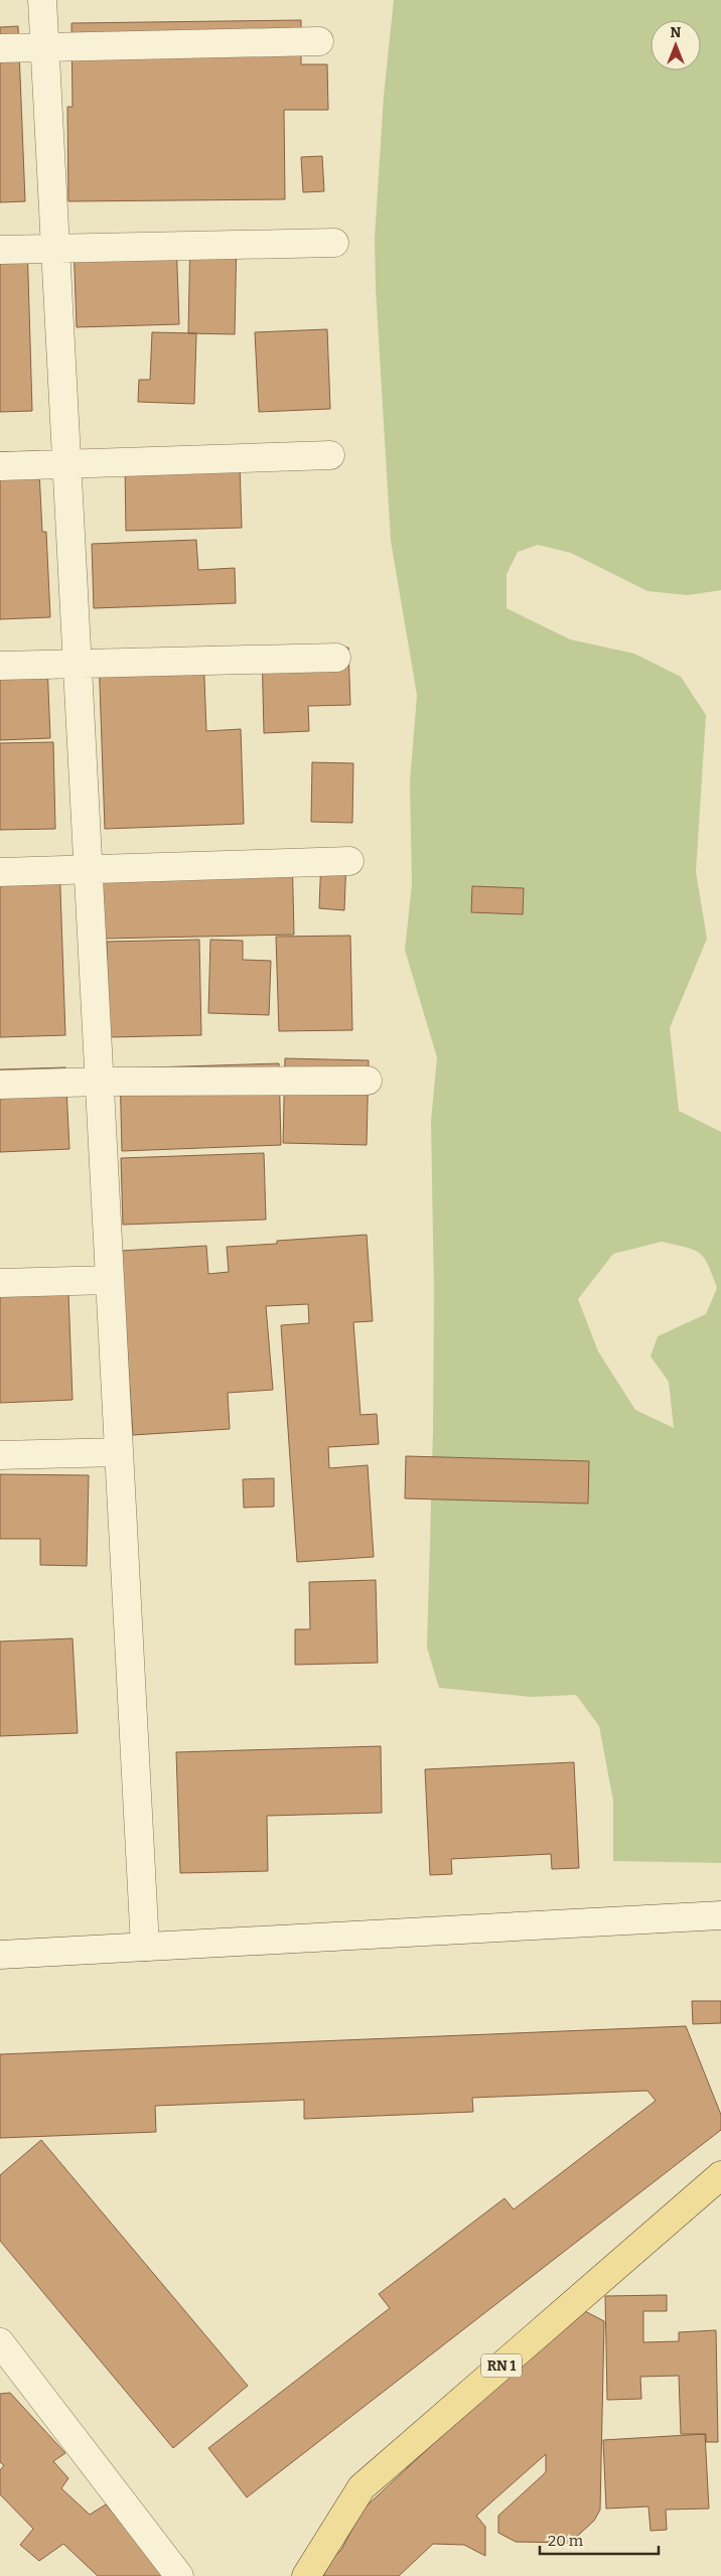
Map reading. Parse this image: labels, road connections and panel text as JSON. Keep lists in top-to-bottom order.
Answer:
{
  "streets": {
    "main road": ["RN 1"]
  },
  "scale_bar": "20 m",
  "north": "top"
}
